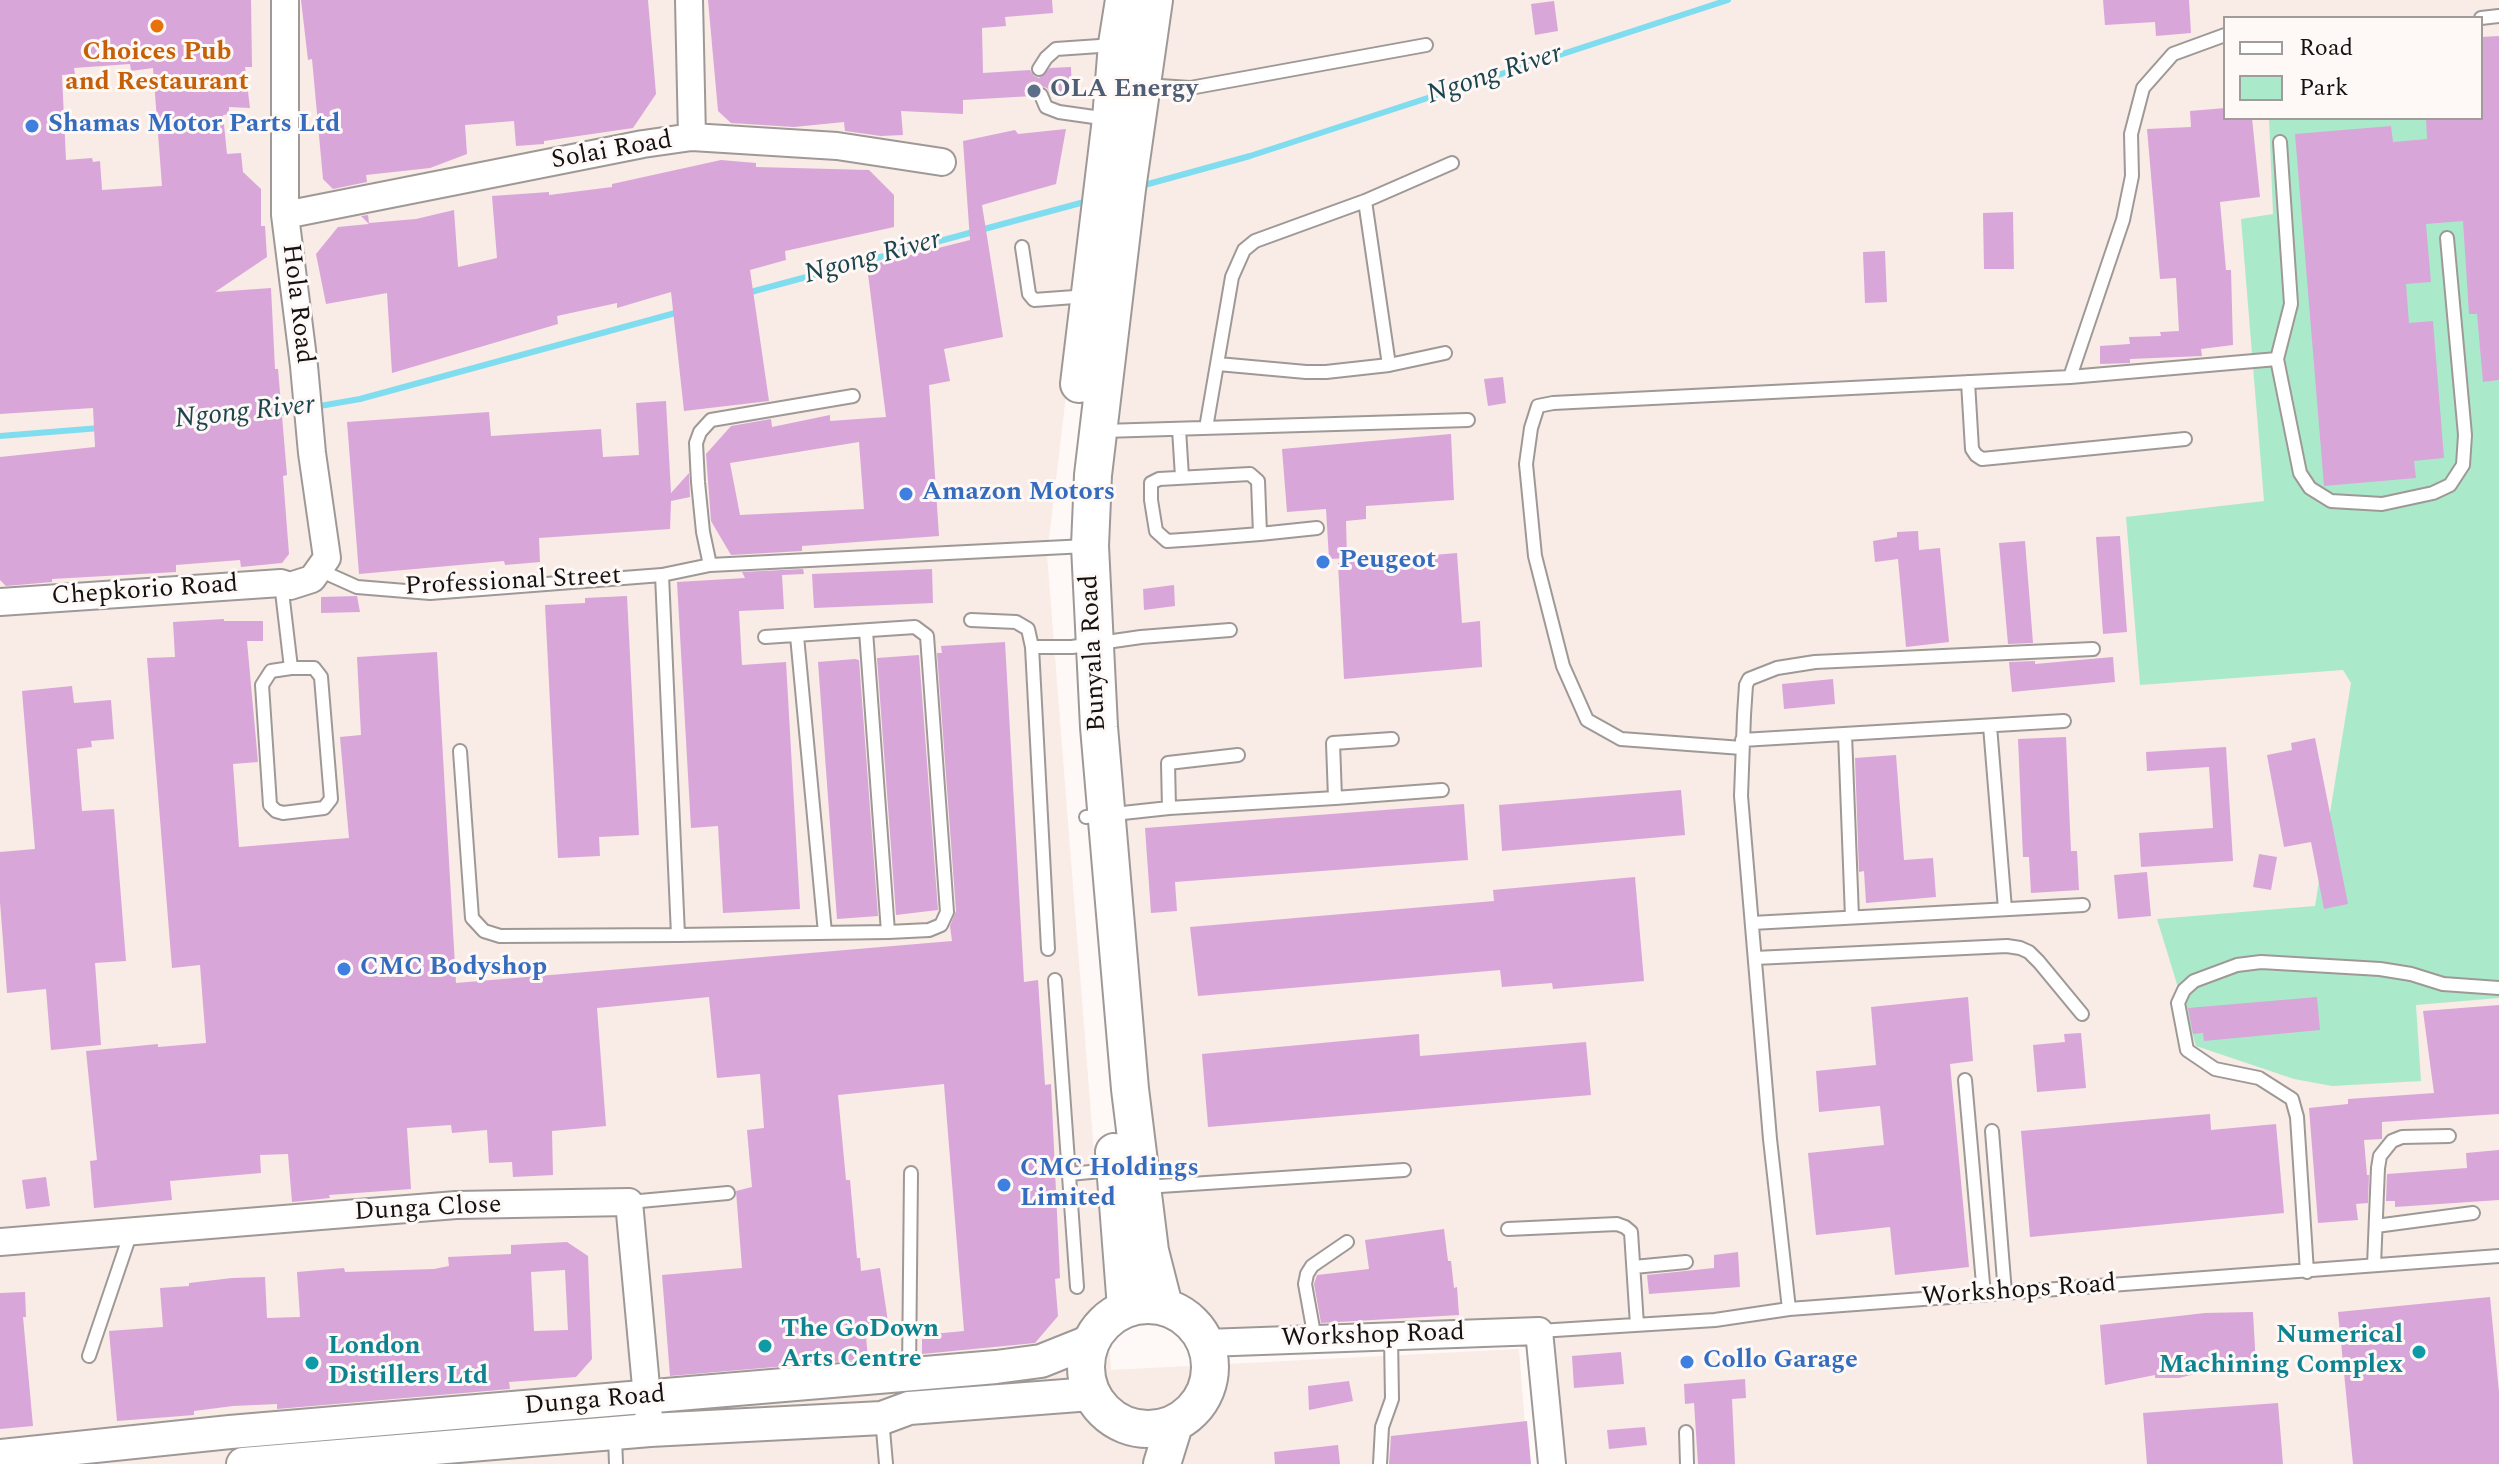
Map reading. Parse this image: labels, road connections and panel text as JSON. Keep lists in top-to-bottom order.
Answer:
{
  "streets": {
    "main road": ["Bunyala Road"],
    "street": [
      "Solai Road",
      "Hola Road",
      "Chepkorio Road",
      "Dunga Close",
      "Workshop Road",
      "Dunga Road"
    ],
    "lane": ["Professional Street", "Workshops Road"]
  },
  "crossings": [
    ["Solai Road", "Hola Road"],
    ["Hola Road", "Professional Street"],
    ["Professional Street", "Bunyala Road"],
    ["Bunyala Road", "Workshop Road"],
    ["Bunyala Road", "Dunga Road"],
    ["Workshops Road", "Workshop Road"],
    ["Workshop Road", "Dunga Road"]
  ],
  "water": ["Ngong River"],
  "places": [
    "Choices Pub and Restaurant",
    "OLA Energy",
    "Shamas Motor Parts Ltd",
    "Amazon Motors",
    "Peugeot",
    "CMC Bodyshop",
    "CMC Holdings Limited",
    "The GoDown Arts Centre",
    "Numerical Machining Complex",
    "Collo Garage",
    "London Distillers Ltd"
  ],
  "legend": ["Road", "Park"]
}
